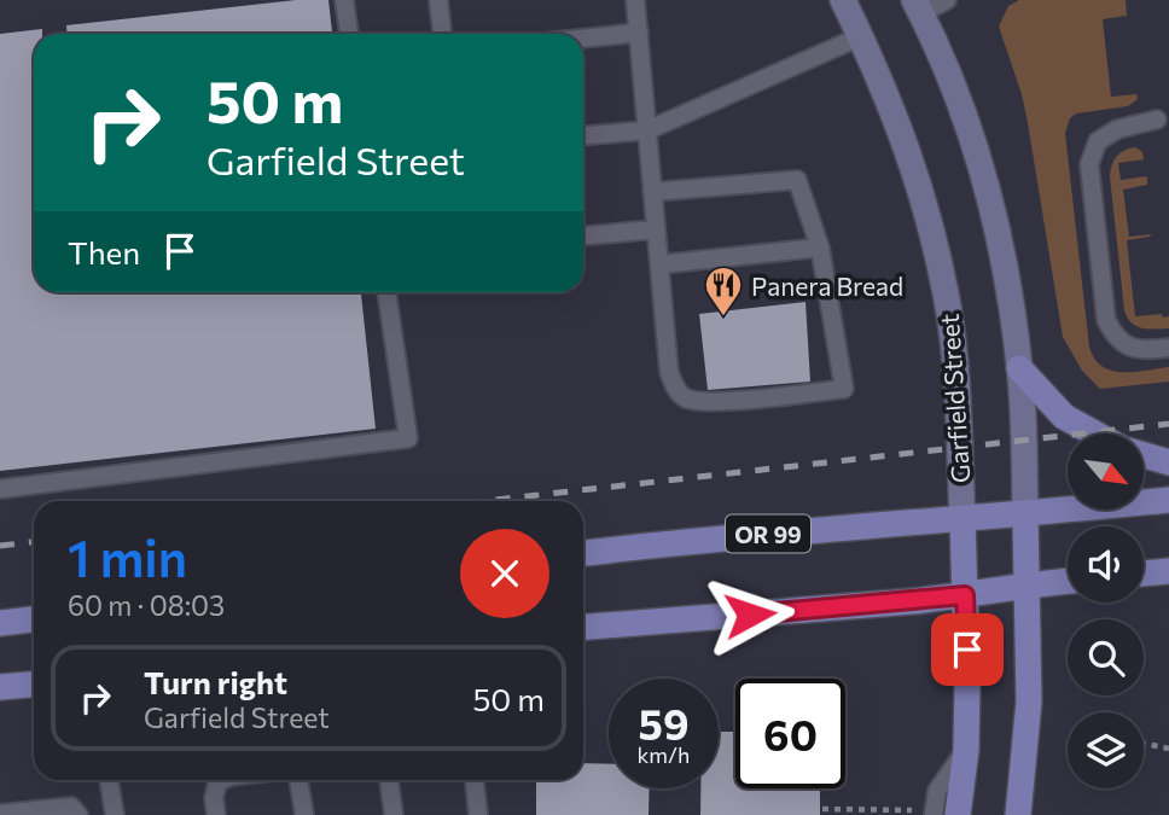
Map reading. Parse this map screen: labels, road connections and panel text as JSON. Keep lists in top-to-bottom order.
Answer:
{
  "streets": {
    "main road": ["Garfield Street", "OR 99"]
  },
  "crossings": [
    ["Garfield Street", "OR 99"]
  ],
  "places": {
    "restaurant": ["Panera Bread"]
  },
  "north": "bottom right",
  "page": {
    "turn": ["50 m", "Garfield Street"],
    "then": "Then",
    "heading": ["1 min", "60 m · 08:03"],
    "list": [
      {
        "name": "Turn right",
        "note": "Garfield Street",
        "value": "50 m"
      }
    ],
    "speed": "59 km/h",
    "limit": "60"
  }
}
